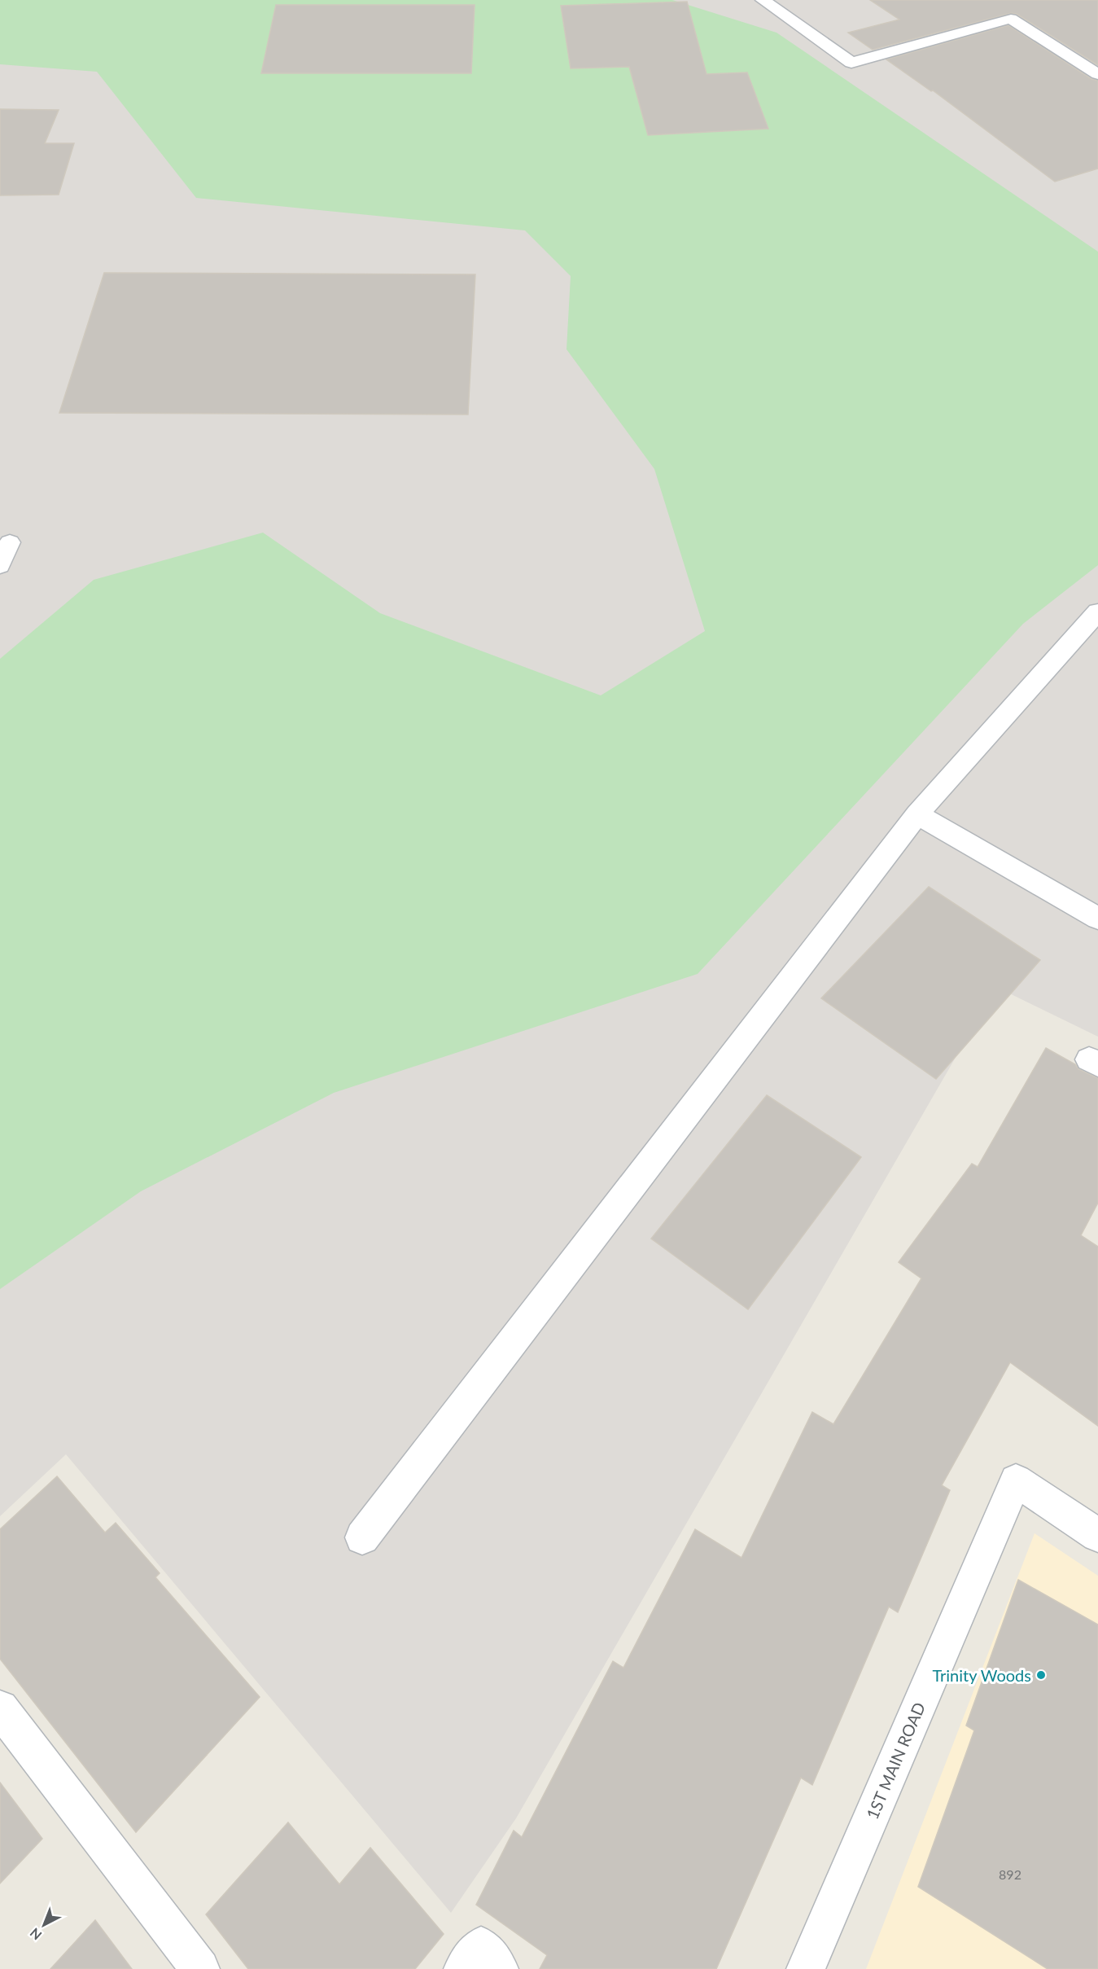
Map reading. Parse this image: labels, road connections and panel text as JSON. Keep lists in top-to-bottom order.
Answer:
{
  "streets": {
    "street": ["1ST MAIN ROAD"]
  },
  "places": ["Trinity Woods"],
  "house_numbers": ["892"],
  "north": "bottom left"
}
